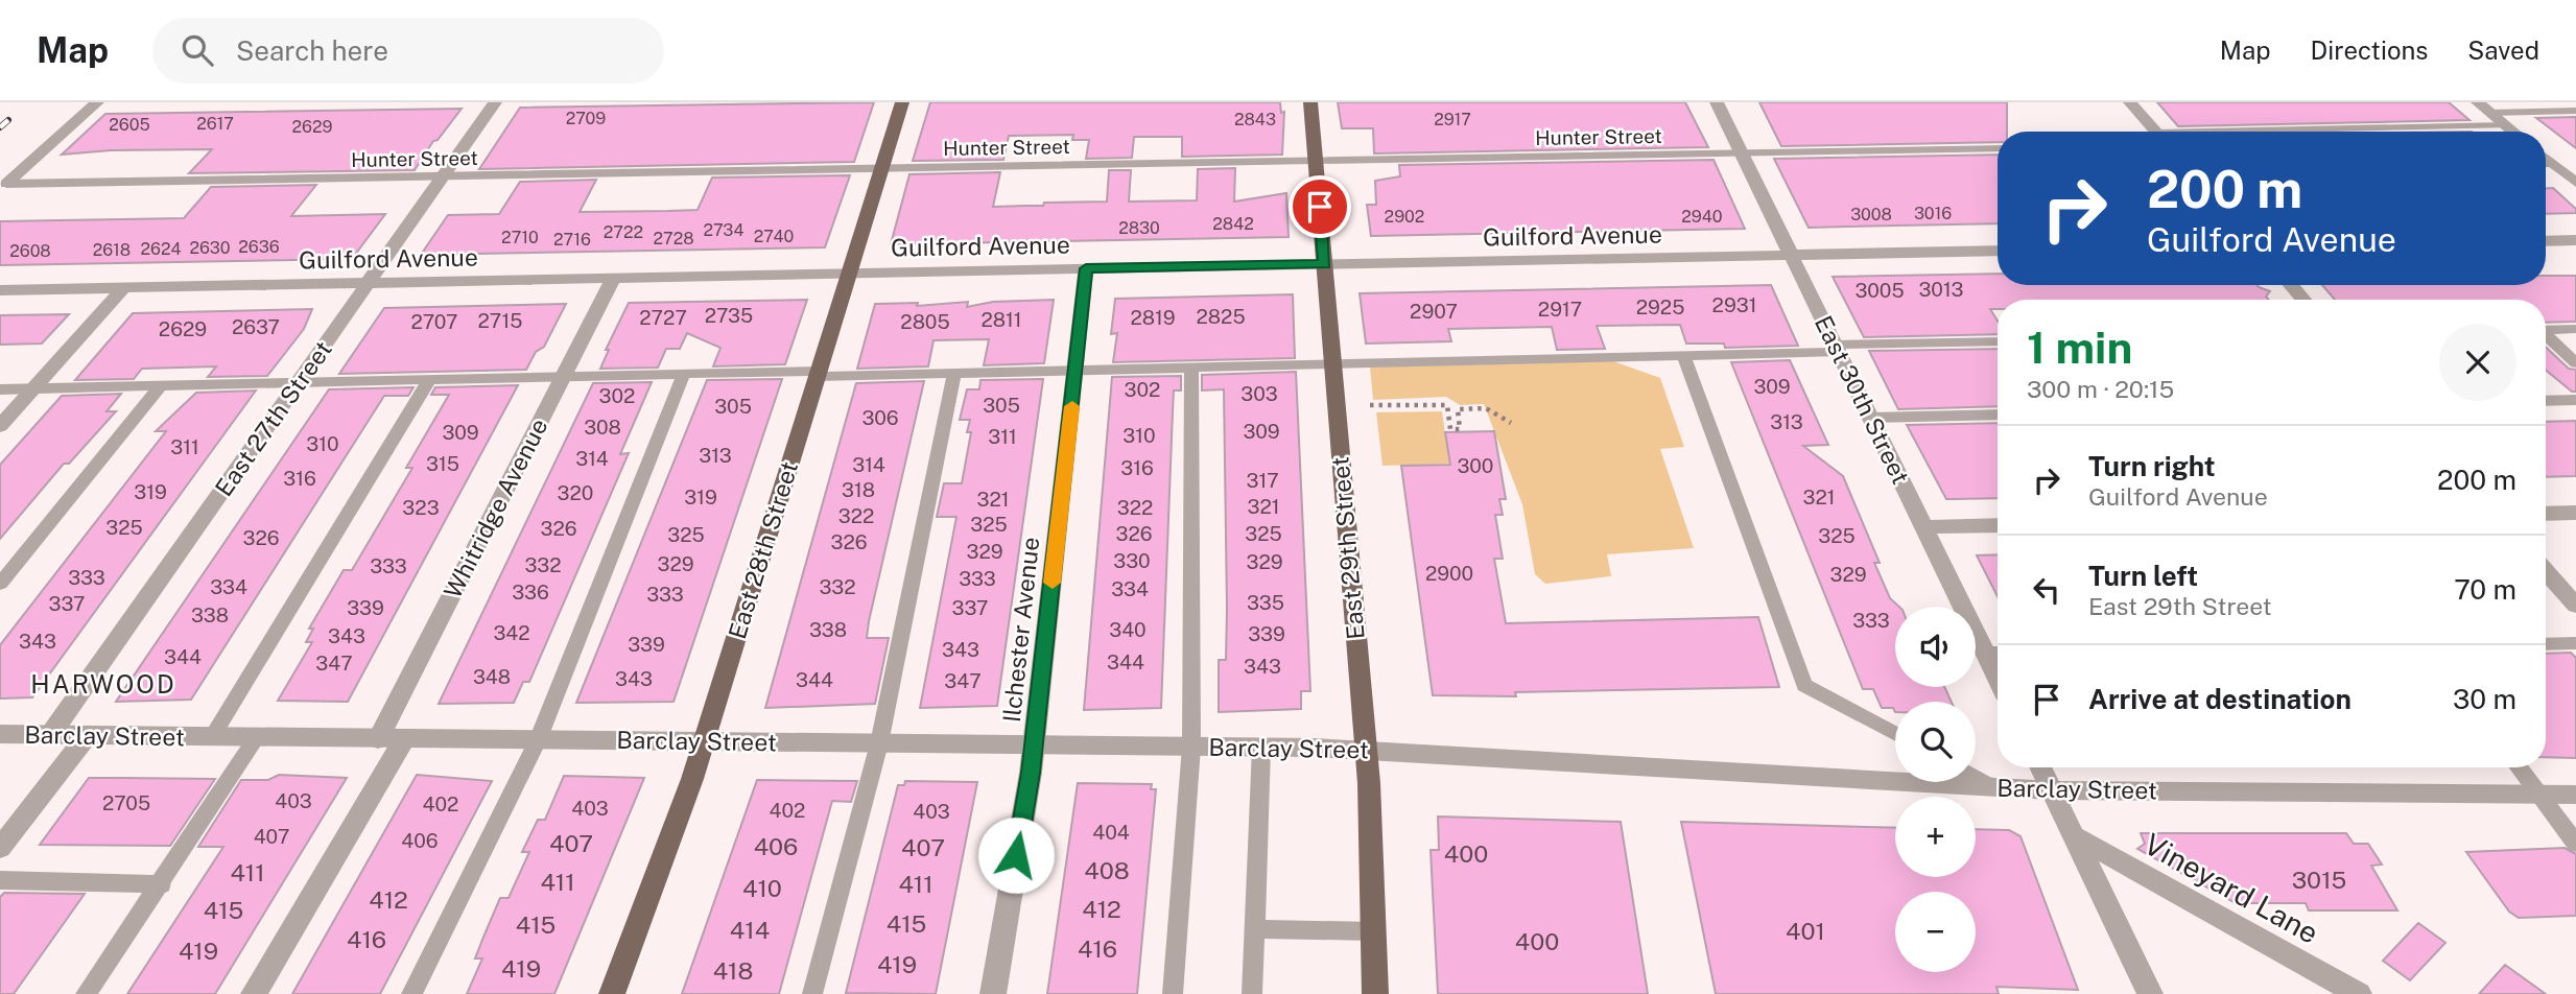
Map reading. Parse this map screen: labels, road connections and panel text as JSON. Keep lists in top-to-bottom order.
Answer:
{
  "streets": {
    "main road": ["East 29th Street", "East 28th Street"],
    "street": [
      "Guilford Avenue",
      "East 30th Street",
      "East 27th Street",
      "Whitridge Avenue",
      "Ilchester Avenue",
      "Barclay Street",
      "Vineyard Lane"
    ],
    "lane": ["Hunter Street"]
  },
  "crossings": [
    ["Hunter Street", "East 30th Street"],
    ["Hunter Street", "East 27th Street"],
    ["Hunter Street", "East 29th Street"],
    ["Hunter Street", "East 28th Street"],
    ["Guilford Avenue", "East 30th Street"],
    ["Guilford Avenue", "East 27th Street"],
    ["Guilford Avenue", "Whitridge Avenue"],
    ["Guilford Avenue", "East 29th Street"],
    ["Guilford Avenue", "East 28th Street"],
    ["Guilford Avenue", "Ilchester Avenue"],
    ["East 27th Street", "Barclay Street"],
    ["Whitridge Avenue", "Barclay Street"],
    ["East 29th Street", "Barclay Street"],
    ["East 28th Street", "Barclay Street"],
    ["Ilchester Avenue", "Barclay Street"]
  ],
  "districts": ["HARWOOD"],
  "house_numbers": [
    "2709",
    "2843",
    "2917",
    "2617",
    "2605",
    "2629",
    "3016",
    "3008",
    "2902",
    "2940",
    "2842",
    "2830",
    "2734",
    "2722",
    "2740",
    "2710",
    "2728",
    "2716",
    "2636",
    "2630",
    "2624",
    "2618",
    "2608",
    "3013",
    "3005",
    "2931",
    "2925",
    "2917",
    "2907",
    "2735",
    "2825",
    "2727",
    "2819",
    "2811",
    "2715",
    "2707",
    "2805",
    "2637",
    "2629",
    "309",
    "302",
    "303",
    "302",
    "305",
    "305",
    "306",
    "313",
    "308",
    "309",
    "309",
    "310",
    "311",
    "310",
    "311",
    "313",
    "314",
    "315",
    "314",
    "300",
    "316",
    "316",
    "317",
    "318",
    "319",
    "320",
    "319",
    "321",
    "321",
    "321",
    "323",
    "322",
    "322",
    "325",
    "325",
    "326",
    "326",
    "325",
    "325",
    "325",
    "326",
    "326",
    "329",
    "330",
    "329",
    "329",
    "332",
    "333",
    "2900",
    "329",
    "333",
    "333",
    "334",
    "332",
    "334",
    "336",
    "333",
    "335",
    "337",
    "339",
    "337",
    "338",
    "333",
    "338",
    "340",
    "342",
    "339",
    "343",
    "343",
    "339",
    "343",
    "344",
    "344",
    "347",
    "343",
    "348",
    "343",
    "344",
    "347",
    "403",
    "2705",
    "402",
    "403",
    "402",
    "403",
    "404",
    "407",
    "406",
    "407",
    "406",
    "407",
    "400",
    "408",
    "411",
    "3015",
    "411",
    "411",
    "410",
    "412",
    "412",
    "415",
    "415",
    "415",
    "414",
    "401",
    "416",
    "400",
    "416",
    "419",
    "419",
    "419",
    "418"
  ],
  "page": {
    "header": "Map",
    "search": "Search here",
    "nav": ["Map", "Directions", "Saved"],
    "turn": ["200 m", "Guilford Avenue"],
    "heading": ["1 min", "300 m · 20:15"],
    "list": [
      {
        "name": "Turn right",
        "note": "Guilford Avenue",
        "value": "200 m"
      },
      {
        "name": "Turn left",
        "note": "East 29th Street",
        "value": "70 m"
      },
      {
        "name": "Arrive at destination",
        "value": "30 m"
      }
    ],
    "map_buttons": ["+", "−"]
  }
}
